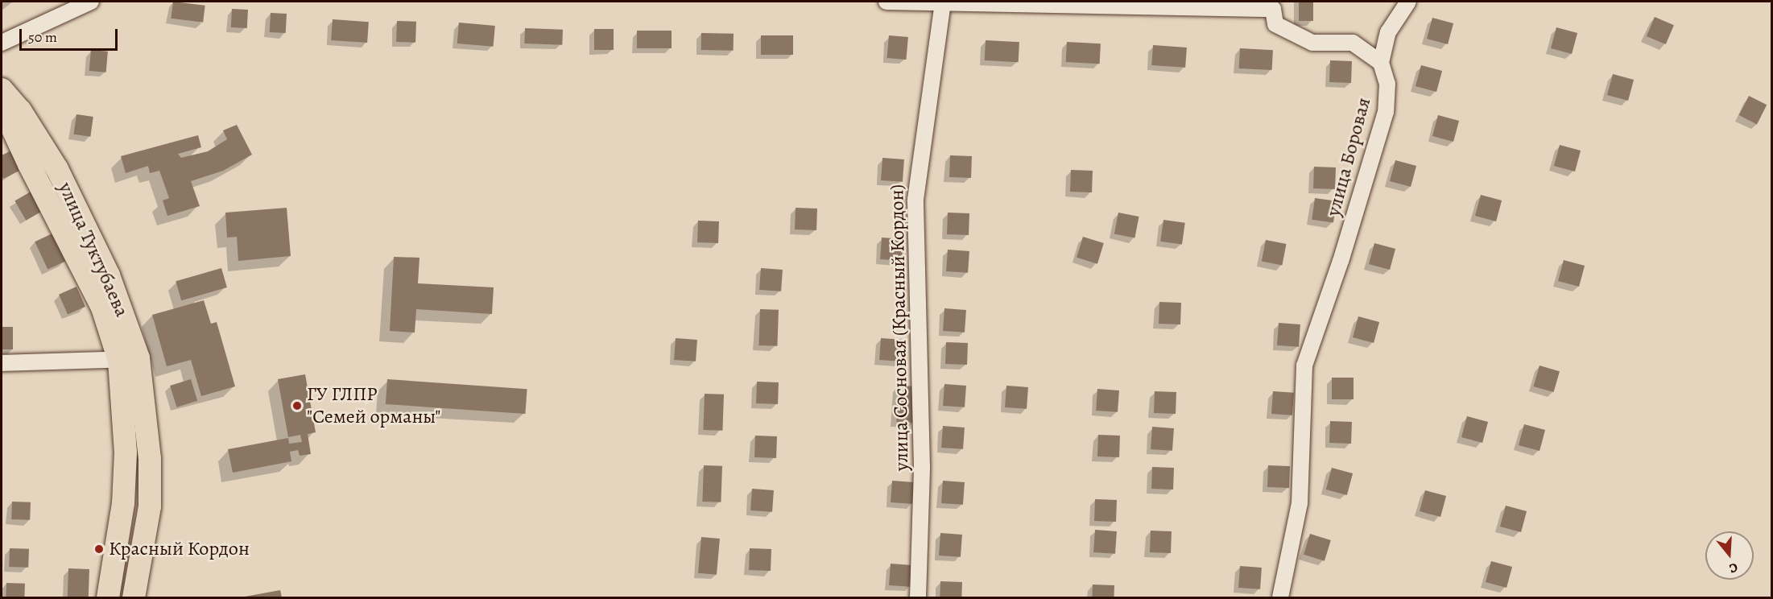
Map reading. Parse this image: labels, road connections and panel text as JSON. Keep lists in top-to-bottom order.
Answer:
{
  "streets": {
    "highway": ["улица Туктубаева"],
    "street": ["улица Боровая", "улица Сосновая (Красный Кордон)"]
  },
  "places": ["ГУ ГЛПР \"Семей орманы\"", "Красный Кордон"],
  "scale_bar": "50 m",
  "north": "bottom"
}
